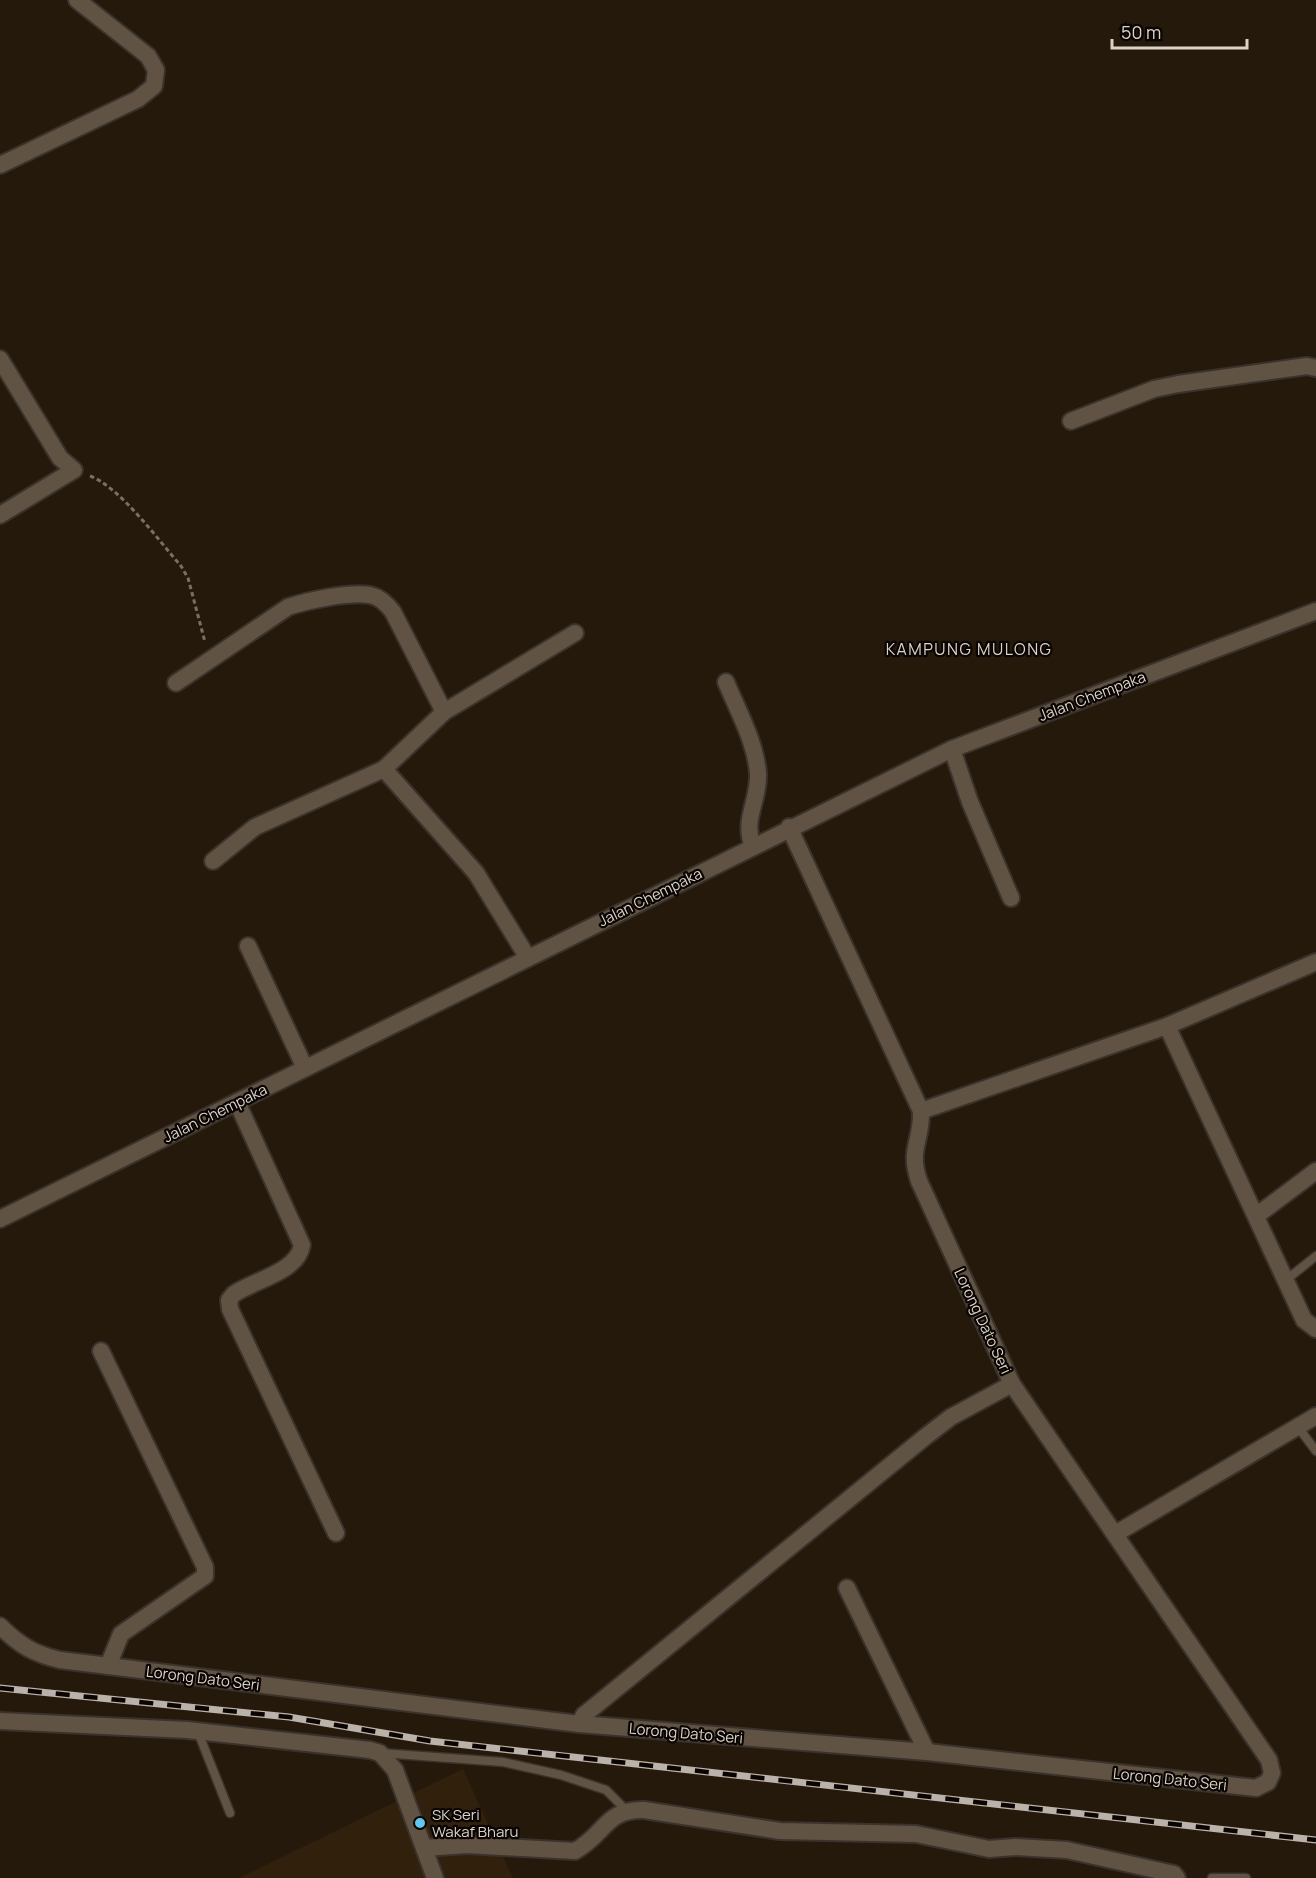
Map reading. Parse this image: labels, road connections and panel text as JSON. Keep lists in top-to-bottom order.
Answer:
{
  "streets": {
    "street": ["Jalan Chempaka", "Lorong Dato Seri"]
  },
  "districts": ["KAMPUNG MULONG"],
  "places": ["SK Seri Wakaf Bharu"],
  "scale_bar": "50 m"
}
